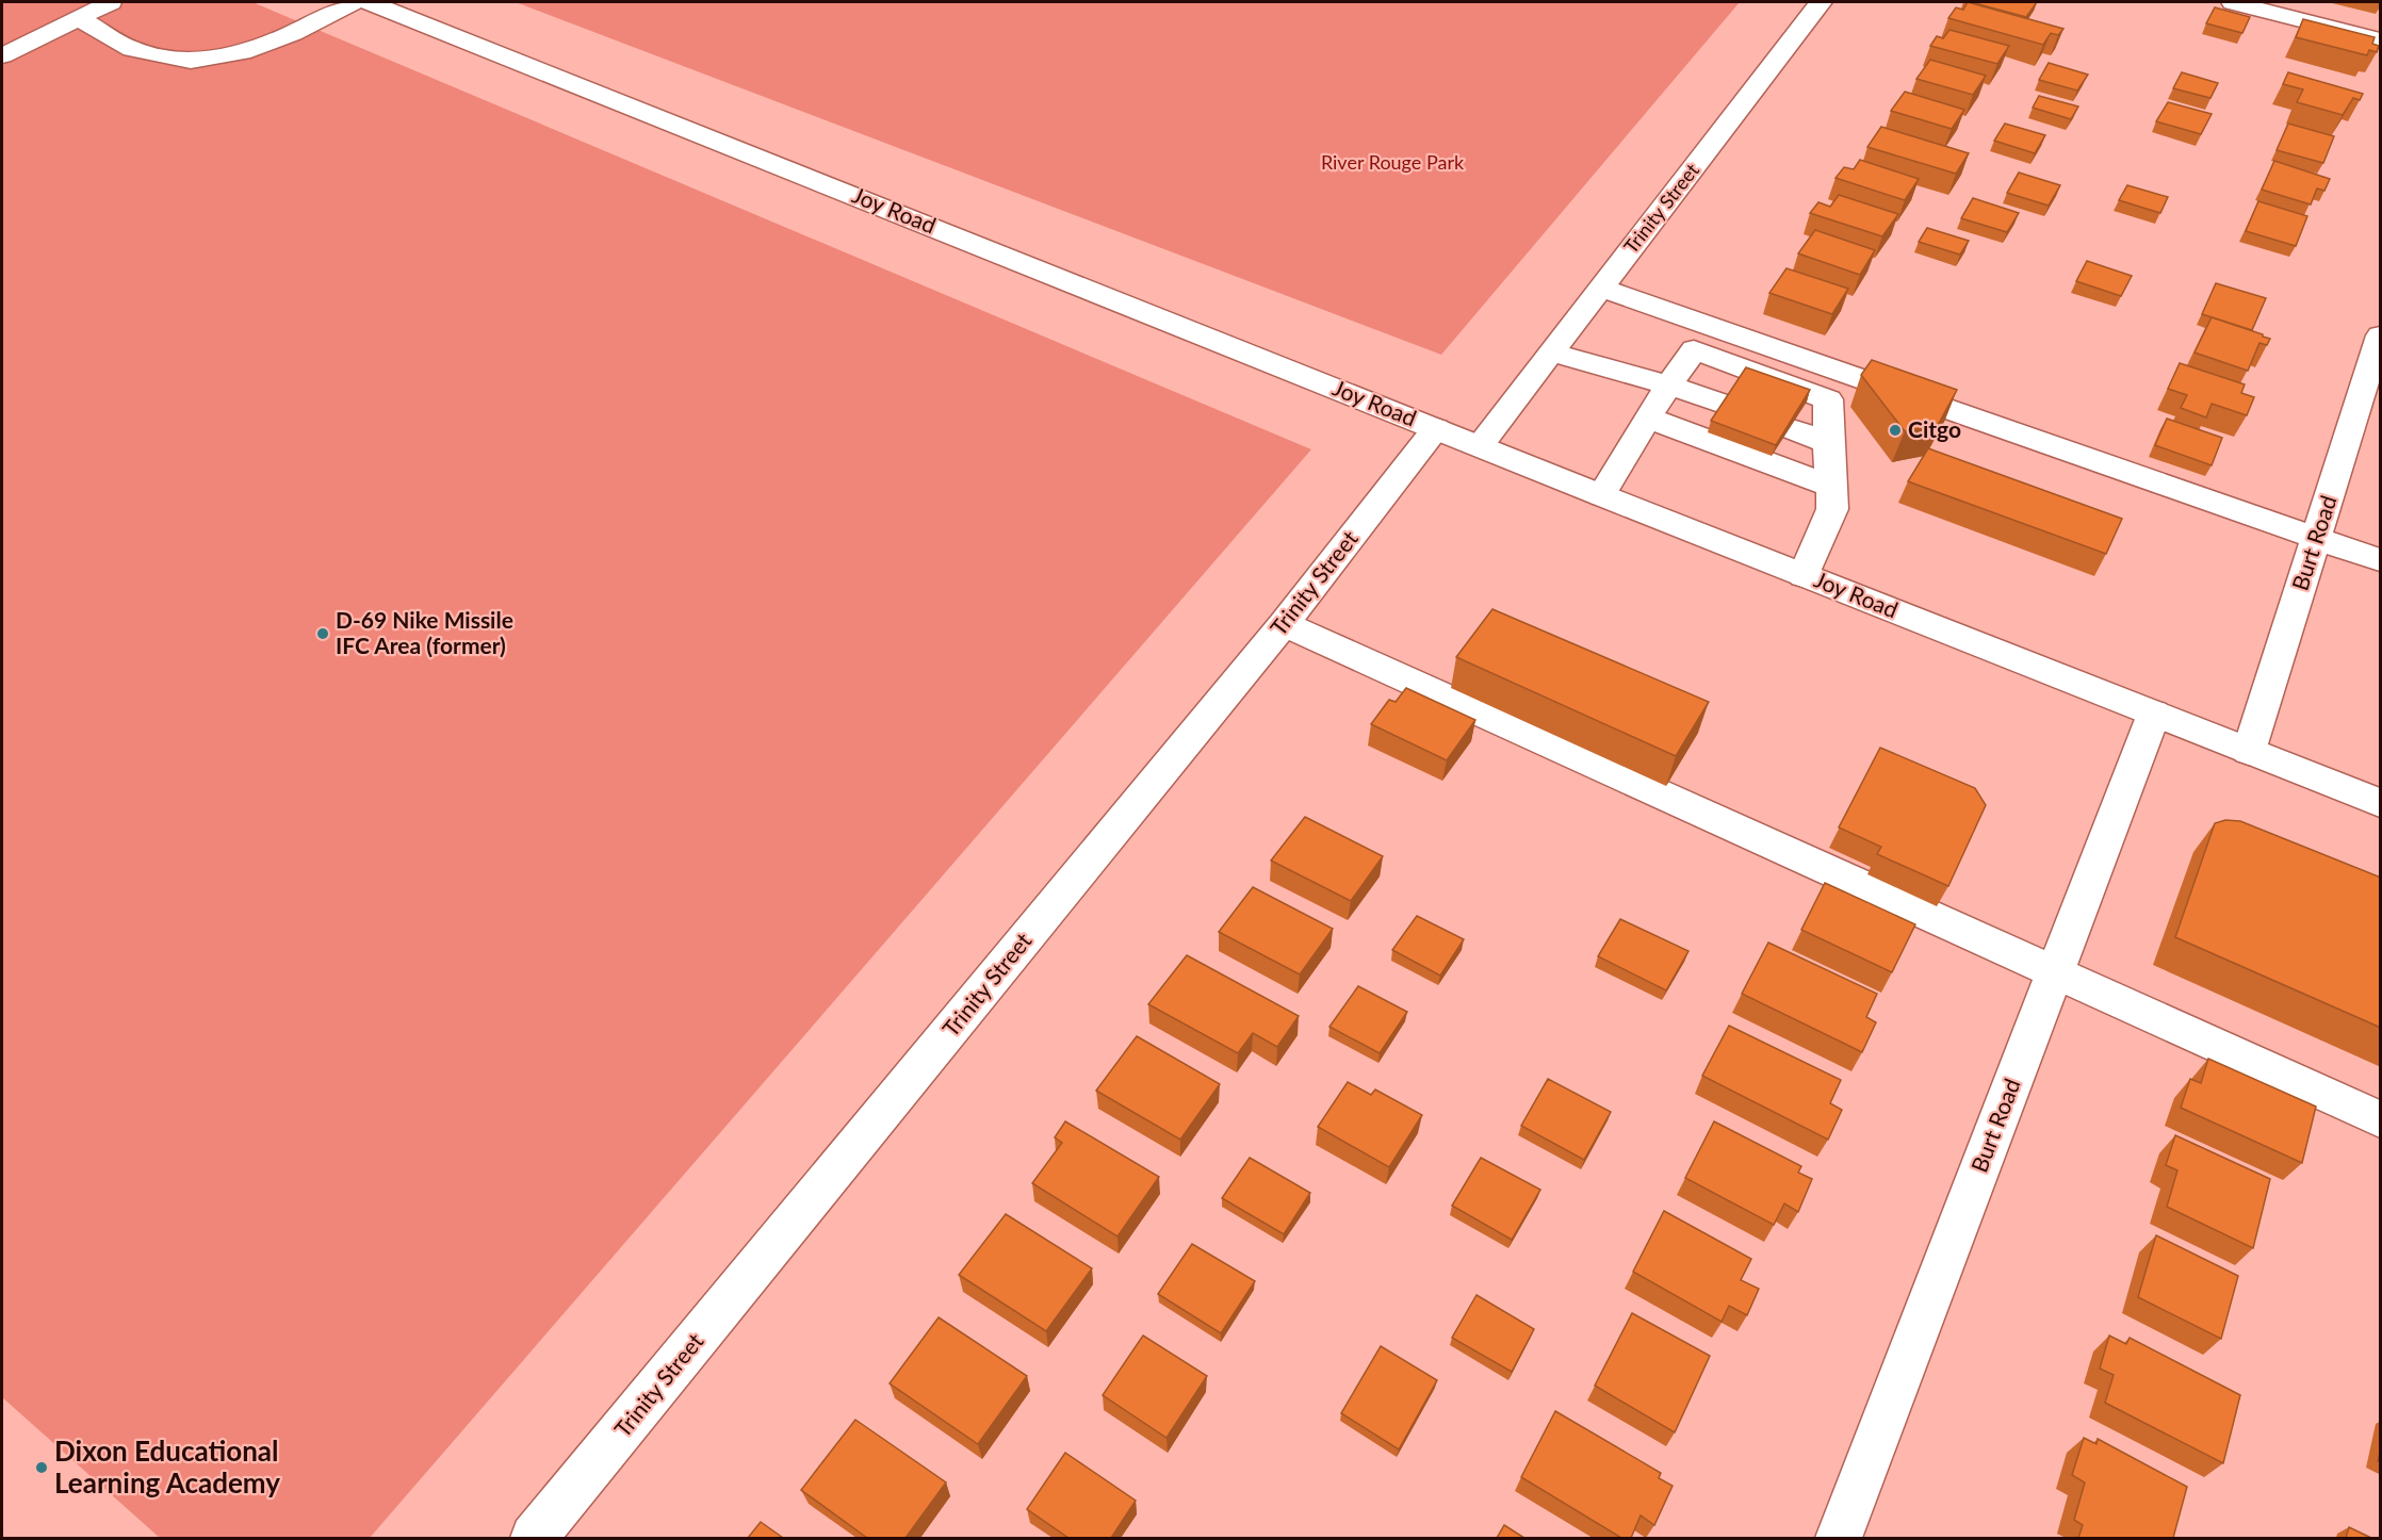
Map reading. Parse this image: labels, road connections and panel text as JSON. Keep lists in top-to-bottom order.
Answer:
{
  "streets": {
    "street": ["Trinity Street", "Joy Road", "Burt Road"]
  },
  "crossings": [
    ["Trinity Street", "Joy Road"],
    ["Joy Road", "Burt Road"]
  ],
  "parks": ["River Rouge Park"],
  "places": ["Citgo", "D-69 Nike Missile IFC Area (former)", "Dixon Educational Learning Academy"]
}
